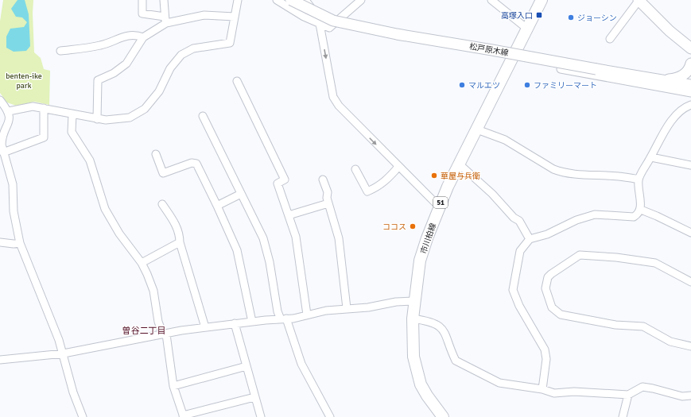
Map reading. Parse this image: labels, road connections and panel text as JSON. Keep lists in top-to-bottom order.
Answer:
{
  "streets": {
    "main road": ["松戸原木線", "51", "市川柏線"]
  },
  "districts": ["曽谷二丁目"],
  "parks": ["benten-ike park"],
  "places": {
    "transit": ["高塚入口"],
    "other": [
      "ジョーシン",
      "マルエツ",
      "ファミリーマート",
      "華屋与兵衛",
      "ココス"
    ]
  }
}
